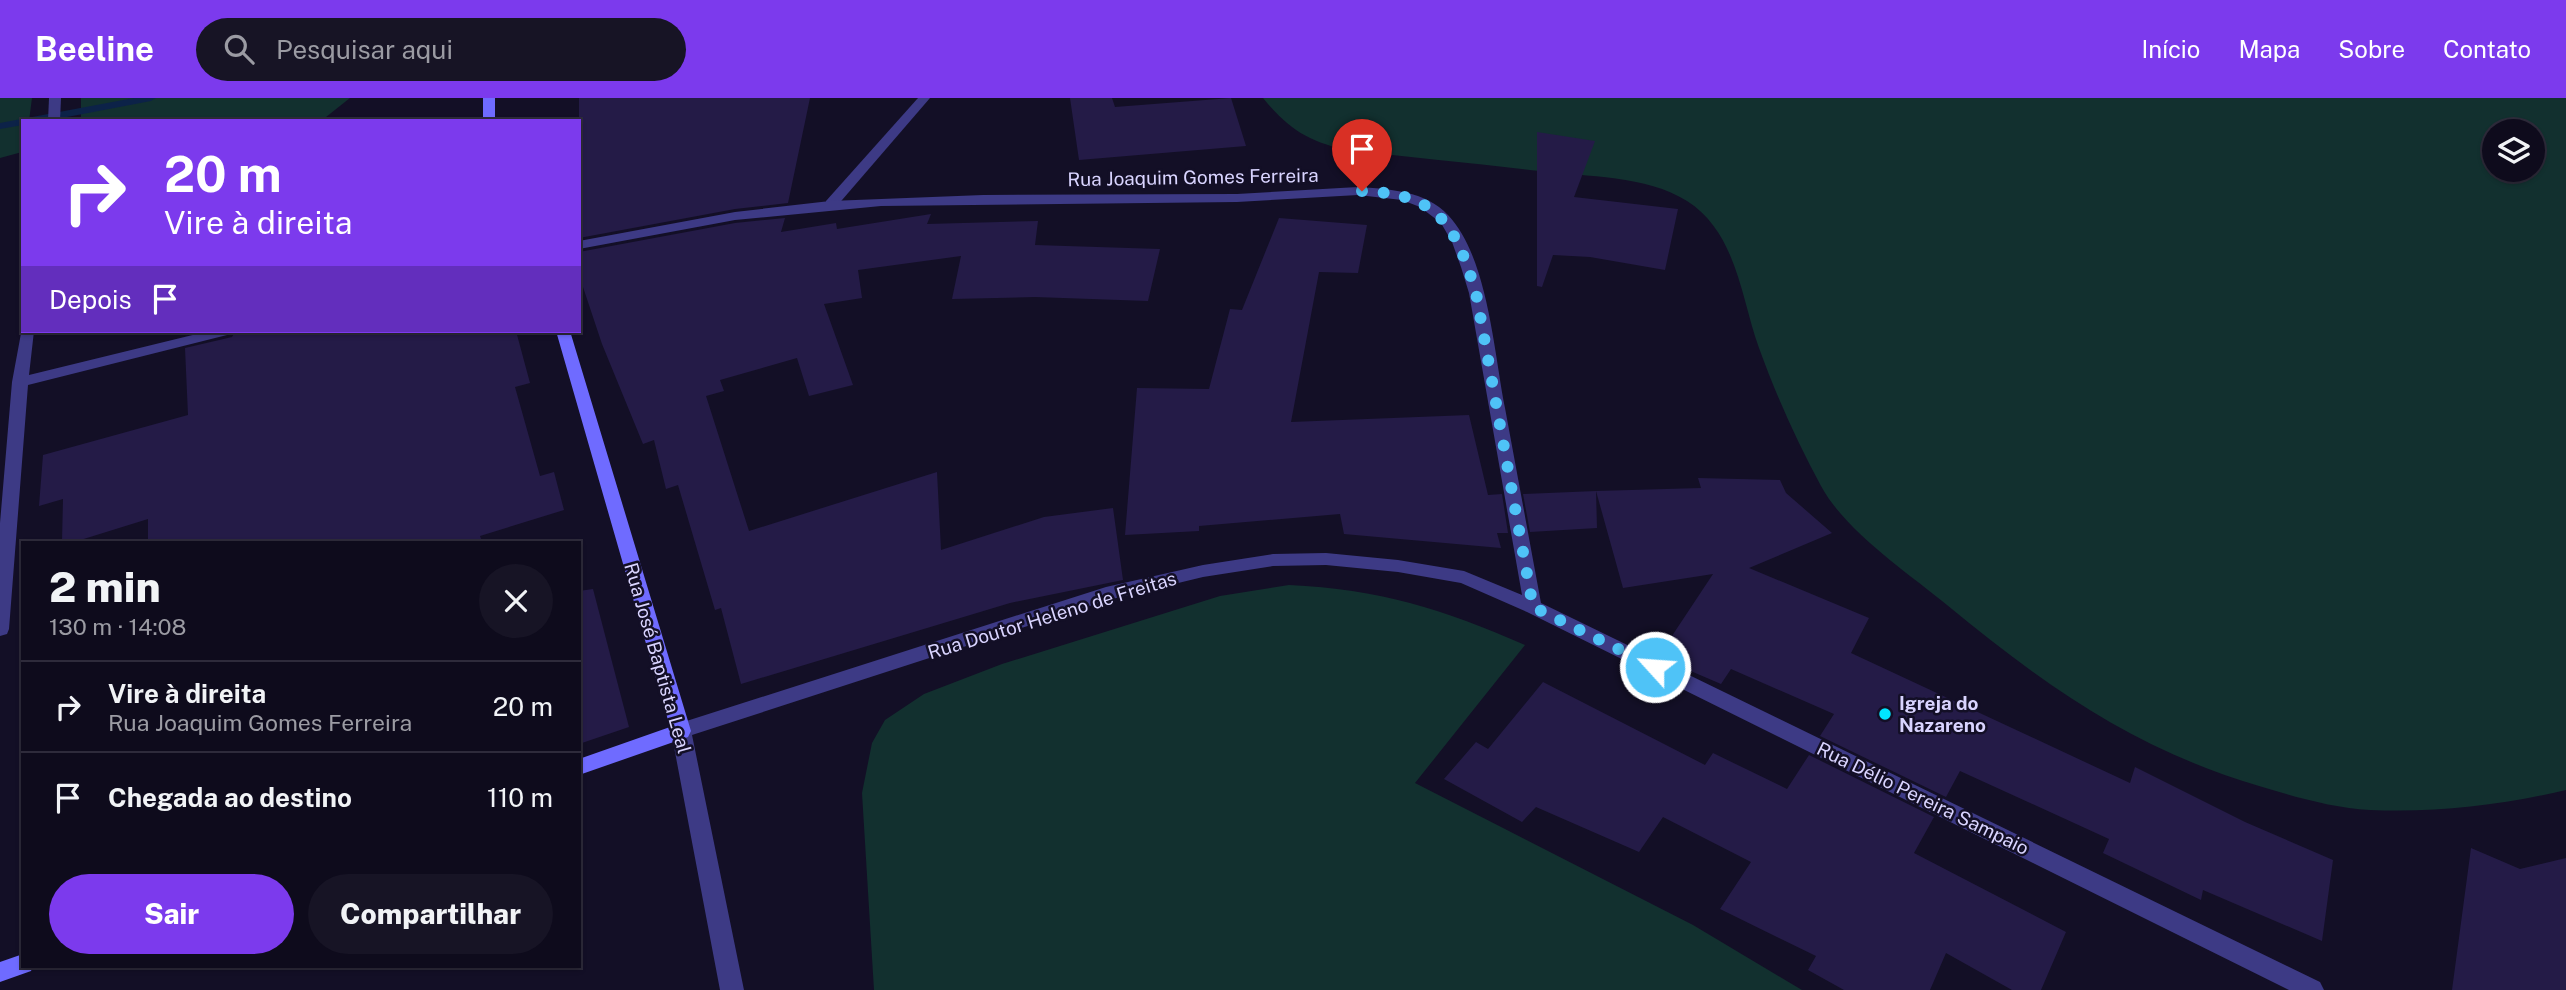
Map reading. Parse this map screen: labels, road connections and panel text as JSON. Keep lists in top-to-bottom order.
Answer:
{
  "streets": {
    "street": [
      "Rua Joaquim Gomes Ferreira",
      "Rua Doutor Heleno de Freitas",
      "Rua José Baptista Leal",
      "Rua Délio Pereira Sampaio"
    ]
  },
  "crossings": [
    ["Rua Joaquim Gomes Ferreira", "Rua Doutor Heleno de Freitas"],
    ["Rua Joaquim Gomes Ferreira", "Rua Délio Pereira Sampaio"],
    ["Rua Doutor Heleno de Freitas", "Rua José Baptista Leal"],
    ["Rua Doutor Heleno de Freitas", "Rua Délio Pereira Sampaio"]
  ],
  "places": ["Igreja do Nazareno"],
  "page": {
    "header": "Beeline",
    "search": "Pesquisar aqui",
    "nav": [
      "Início",
      "Mapa",
      "Sobre",
      "Contato"
    ],
    "turn": ["20 m", "Vire à direita"],
    "then": "Depois",
    "heading": ["2 min", "130 m · 14:08"],
    "list": [
      {
        "name": "Vire à direita",
        "note": "Rua Joaquim Gomes Ferreira",
        "value": "20 m"
      },
      {
        "name": "Chegada ao destino",
        "value": "110 m"
      }
    ],
    "buttons": ["Sair", "Compartilhar"]
  }
}
